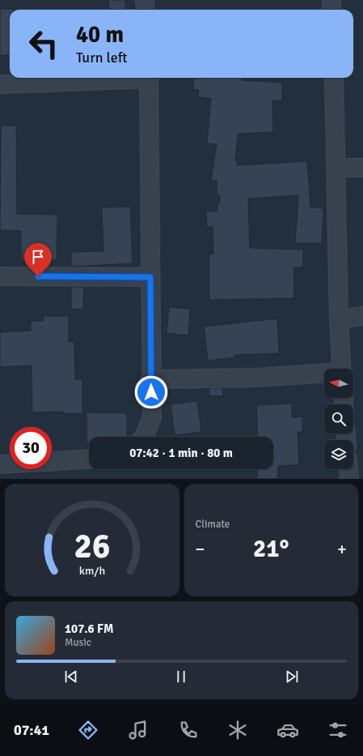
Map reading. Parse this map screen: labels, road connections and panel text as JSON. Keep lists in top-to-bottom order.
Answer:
{
  "north": "left",
  "page": {
    "turn": ["40 m", "Turn left"],
    "limit": "30",
    "trip": "07:42 · 1 min · 80 m",
    "tile": "Climate",
    "heat": ["−", "21°", "+"],
    "song": ["107.6 FM", "Music"],
    "tabs": "07:41",
    "gauge": ["26", "km/h"]
  }
}
